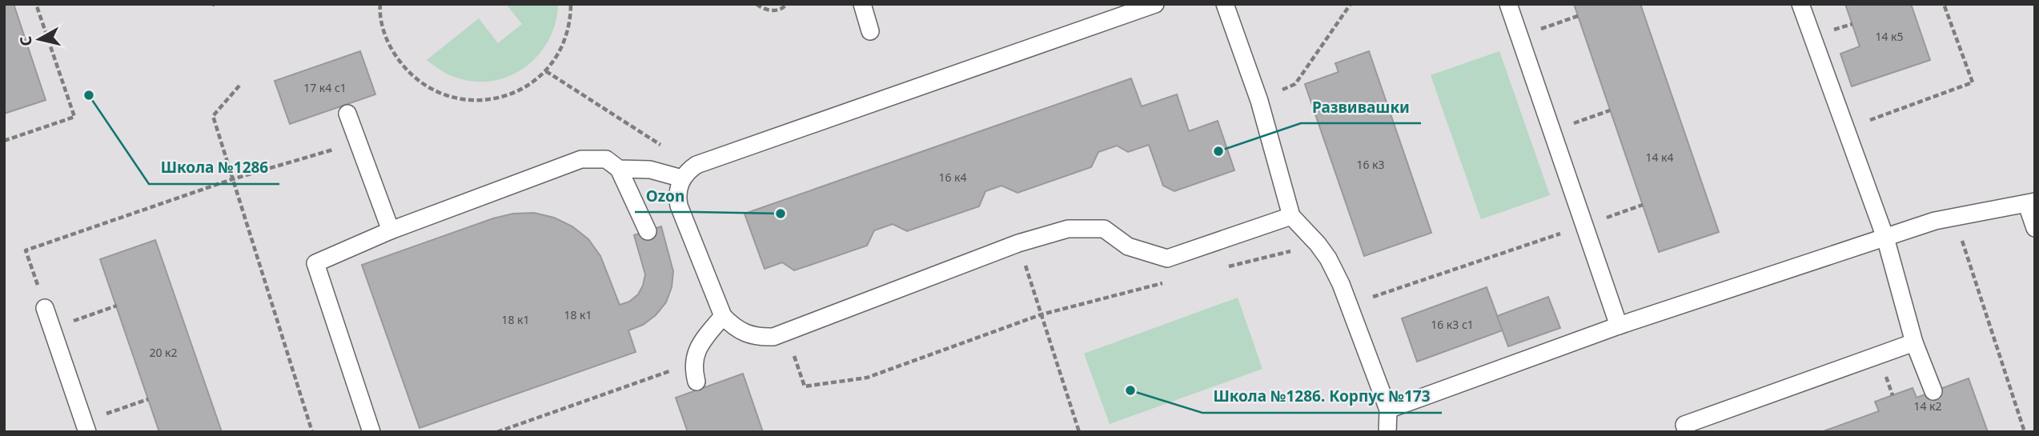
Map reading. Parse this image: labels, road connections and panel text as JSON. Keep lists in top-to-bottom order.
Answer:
{
  "places": [
    "Школа №1286",
    "Развивашки",
    "Ozon",
    "Школа №1286. Корпус №173"
  ],
  "house_numbers": [
    "14 к5",
    "17 к4 с1",
    "14 к4",
    "16 к3",
    "16 к4",
    "18 к1",
    "18 к1",
    "16 к3 с1",
    "20 к2",
    "14 к2"
  ],
  "north": "left"
}
